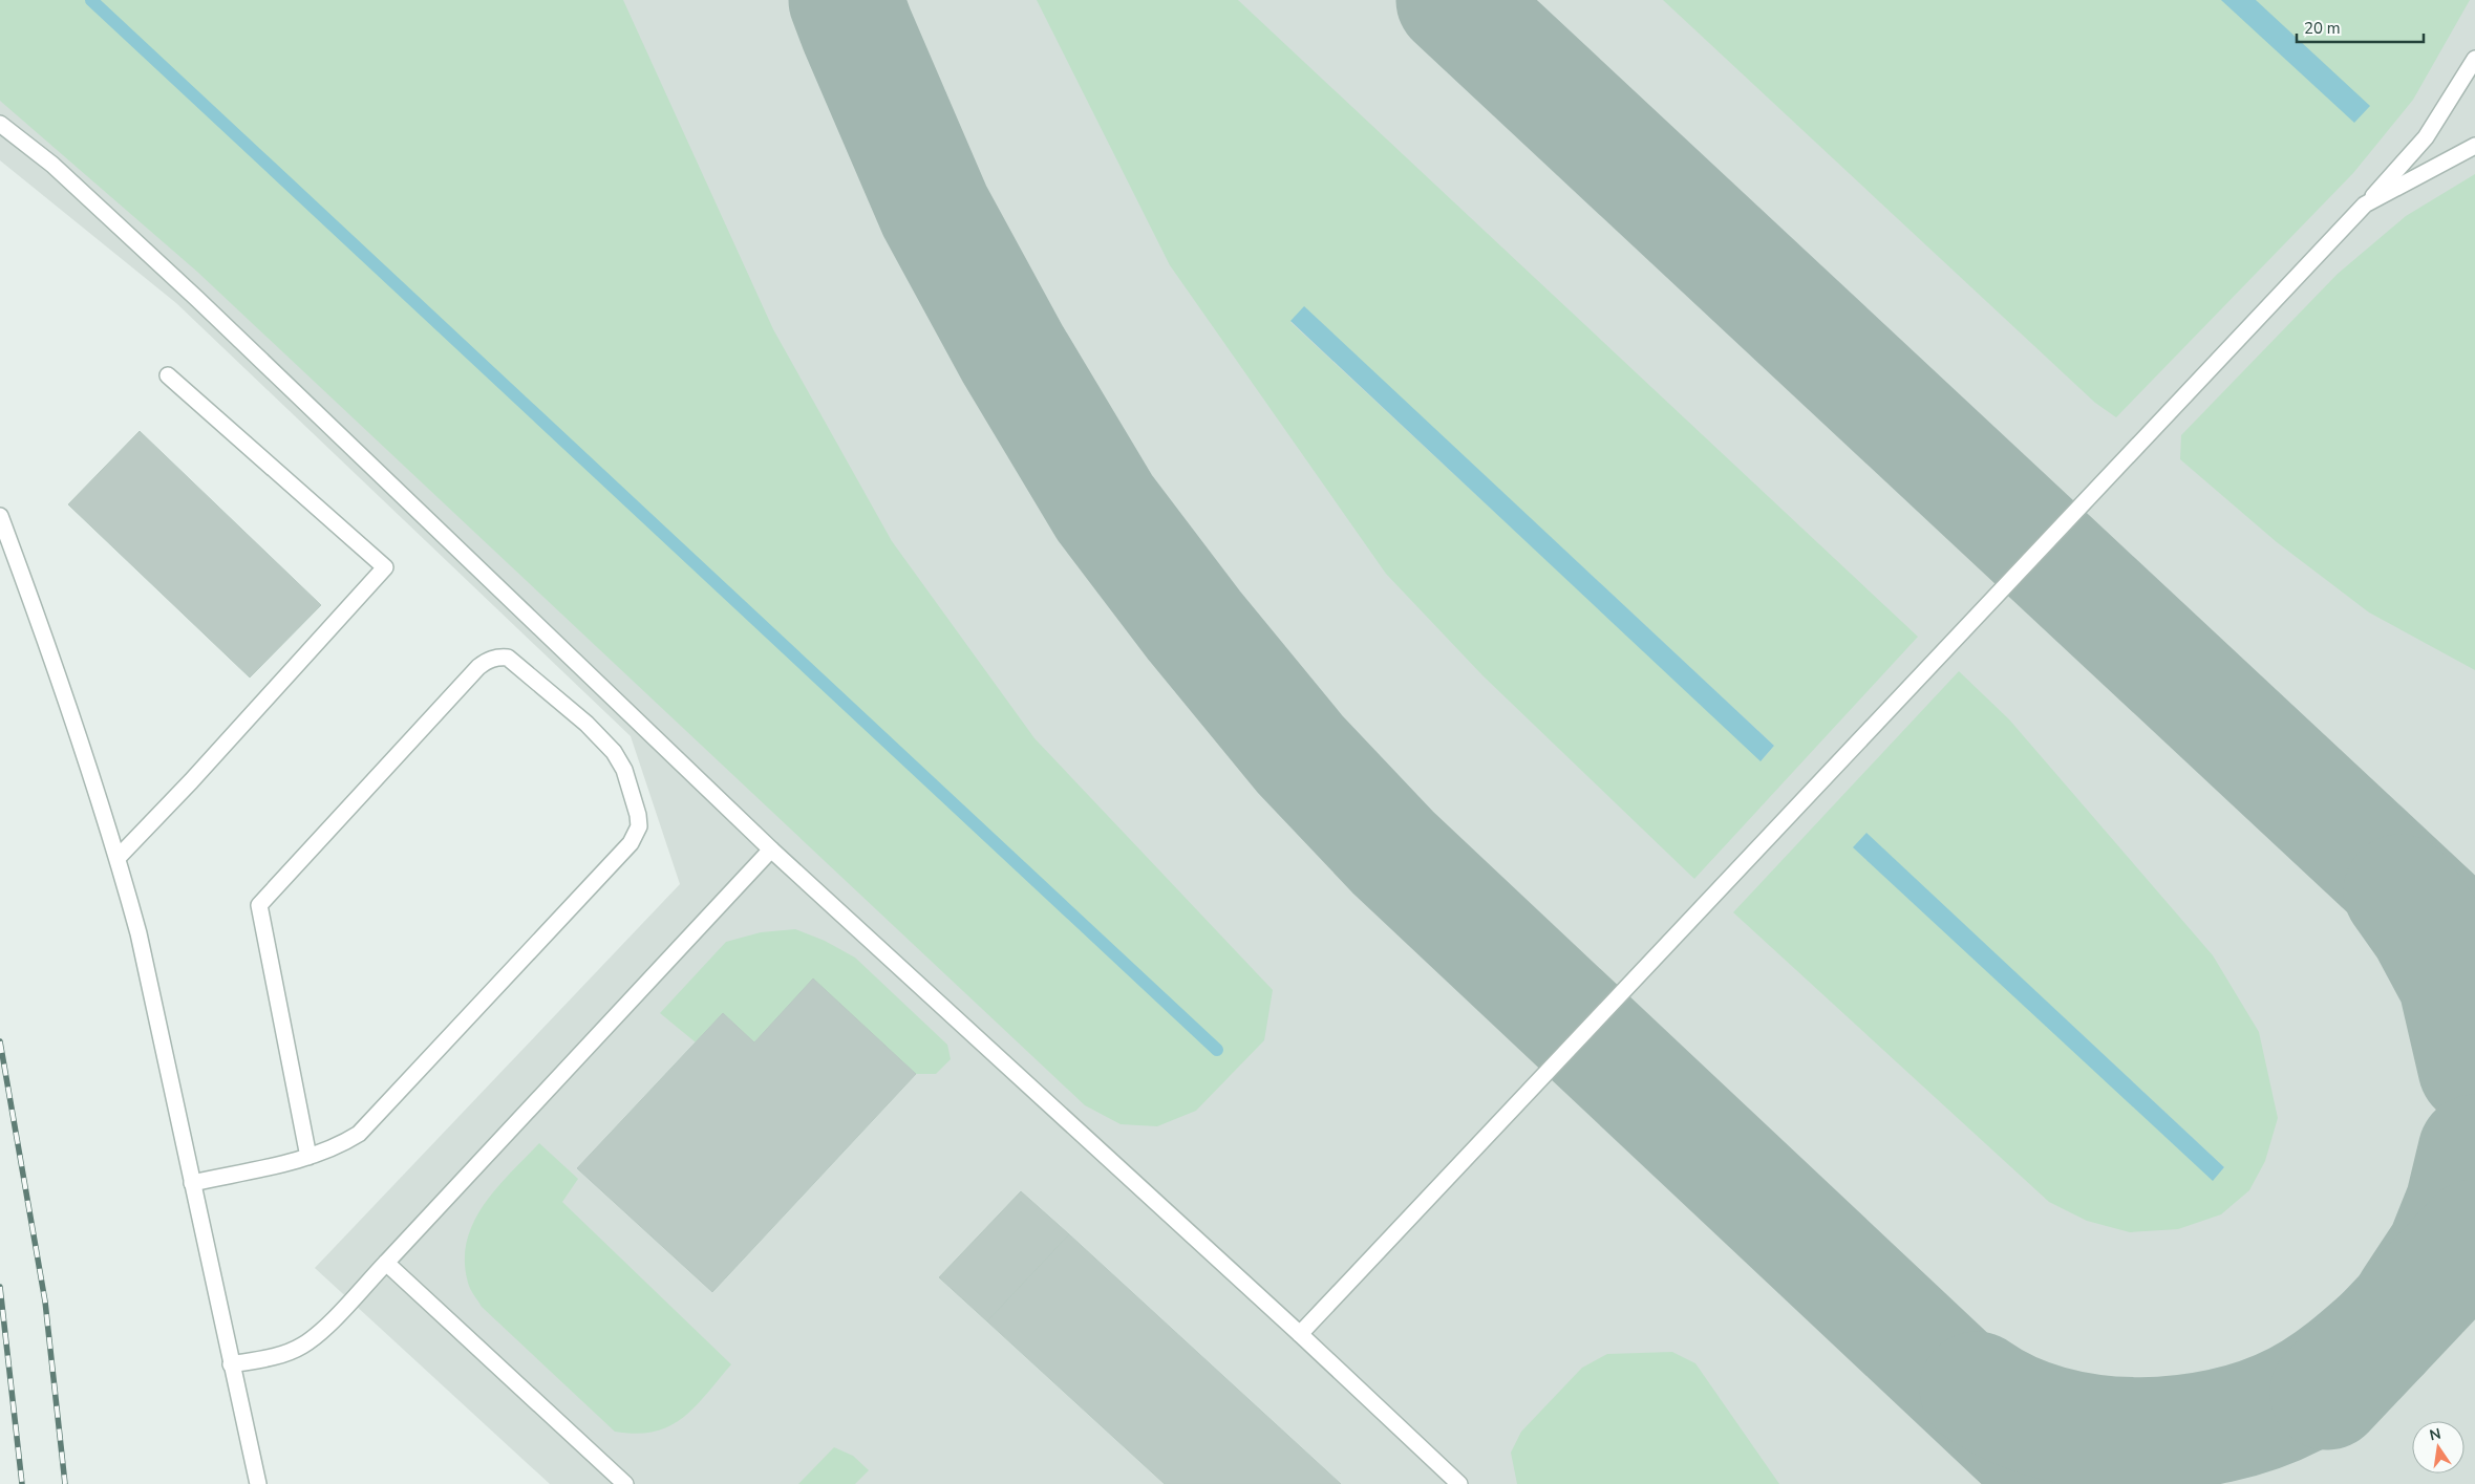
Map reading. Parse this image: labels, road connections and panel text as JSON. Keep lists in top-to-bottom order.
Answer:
{
  "scale_bar": "20 m",
  "north": "top"
}
